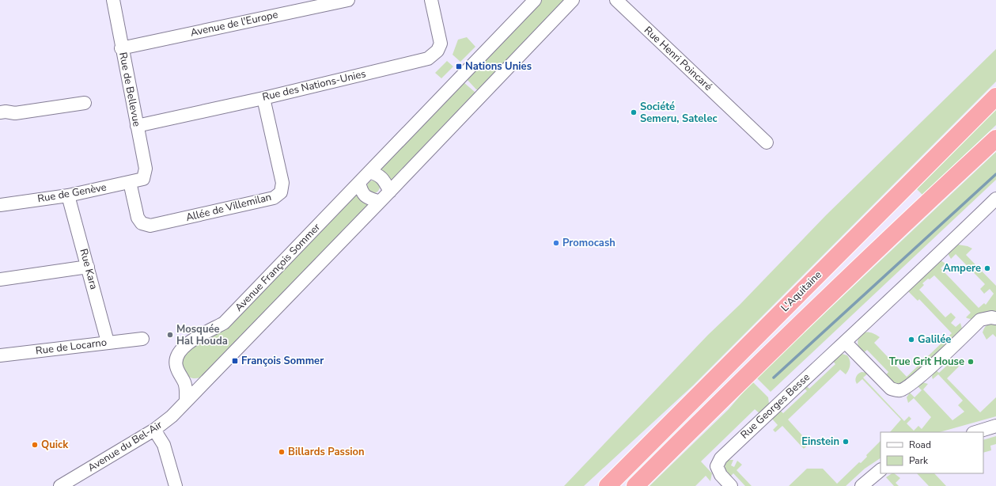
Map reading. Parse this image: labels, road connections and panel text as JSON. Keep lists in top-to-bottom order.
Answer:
{
  "streets": {
    "highway": ["L'Aquitaine"],
    "street": [
      "Avenue de l'Europe",
      "Rue Henri Poincaré",
      "Rue des Nations-Unies",
      "Rue de Bellevue",
      "Rue de Genève",
      "Allée de Villemilan",
      "Avenue François Sommer",
      "Rue Kara",
      "Rue de Locarno",
      "Rue Georges Besse",
      "Avenue du Bel-Air"
    ]
  },
  "crossings": [
    ["Avenue de l'Europe", "Rue de Bellevue"],
    ["Rue des Nations-Unies", "Rue de Bellevue"],
    ["Rue des Nations-Unies", "Allée de Villemilan"],
    ["Rue de Bellevue", "Rue de Genève"],
    ["Rue de Genève", "Allée de Villemilan"],
    ["Rue de Genève", "Rue Kara"],
    ["Avenue François Sommer", "Avenue du Bel-Air"],
    ["Rue Kara", "Rue de Locarno"]
  ],
  "places": {
    "transit": ["Nations Unies", "François Sommer"],
    "other": [
      "Société Semeru, Satelec",
      "Promocash",
      "Ampere",
      "Mosquée Hal Houda",
      "Galilée",
      "True Grit House",
      "Einstein",
      "Quick",
      "Billards Passion"
    ]
  },
  "legend": ["Road", "Park"]
}
